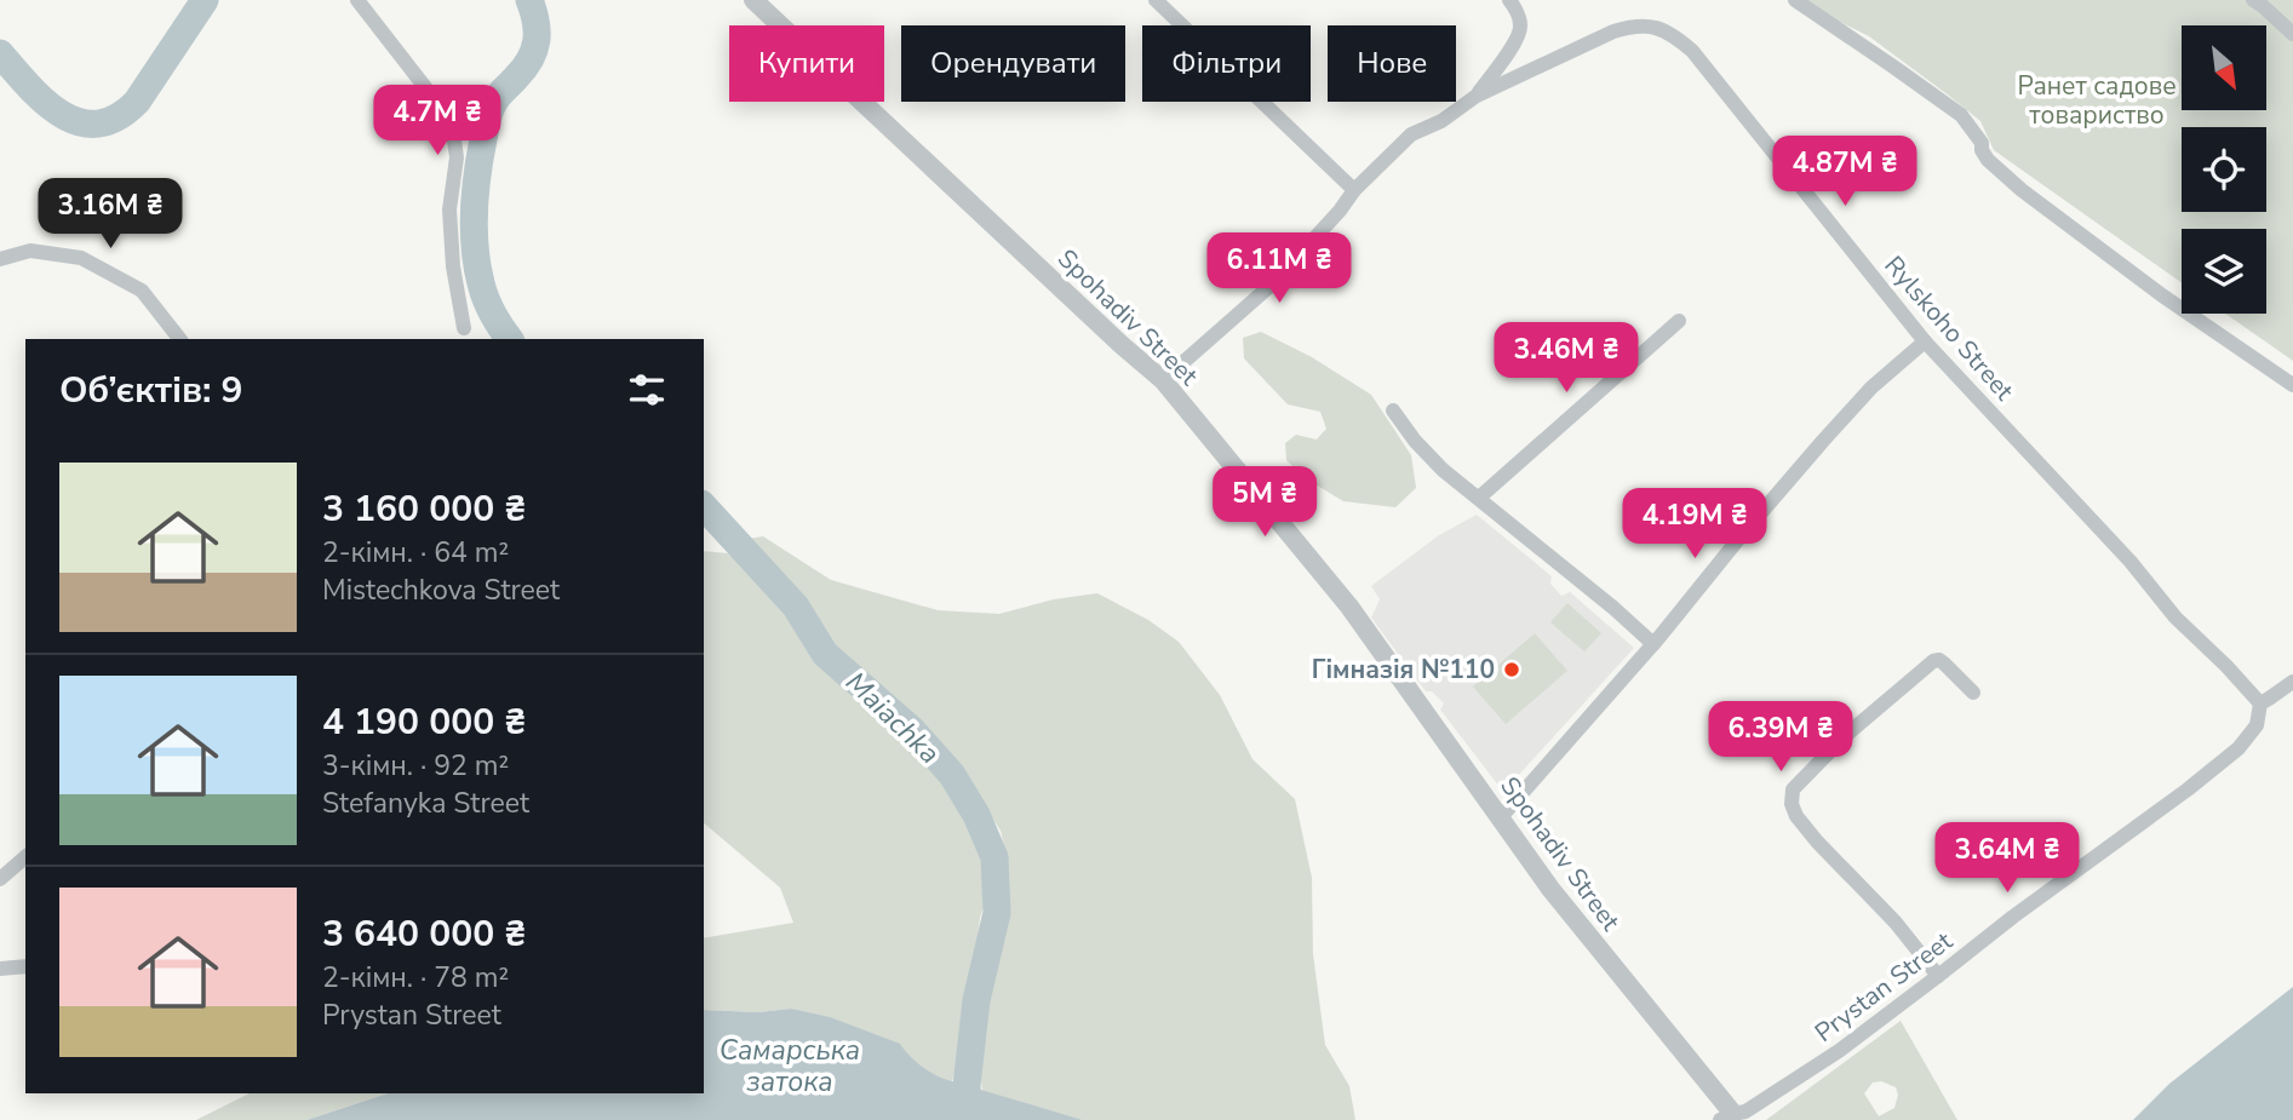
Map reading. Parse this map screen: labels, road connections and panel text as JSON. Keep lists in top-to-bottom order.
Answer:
{
  "streets": {
    "street": ["Spohadiv Street", "Rylskoho Street", "Prystan Street"]
  },
  "crossings": [
    ["Spohadiv Street", "Rylskoho Street"],
    ["Spohadiv Street", "Prystan Street"],
    ["Rylskoho Street", "Prystan Street"]
  ],
  "water": ["Maiachka", "Самарська затока"],
  "parks": ["Ранет садове товариство"],
  "places": ["Гімназія №110"],
  "north": "bottom right",
  "page": {
    "chip": [
      "Купити",
      "Орендувати",
      "Фільтри",
      "Нове"
    ],
    "price": [
      "4.7M ₴",
      "4.87M ₴",
      "3.16M ₴",
      "6.11M ₴",
      "3.46M ₴",
      "5M ₴",
      "4.19M ₴",
      "6.39M ₴",
      "3.64M ₴"
    ],
    "heading": "Об’єктів: 9",
    "list": [
      {
        "name": "3 160 000 ₴",
        "note": "2-кімн. · 64 m² · Mistechkova Street"
      },
      {
        "name": "4 190 000 ₴",
        "note": "3-кімн. · 92 m² · Stefanyka Street"
      },
      {
        "name": "3 640 000 ₴",
        "note": "2-кімн. · 78 m² · Prystan Street"
      }
    ]
  }
}
